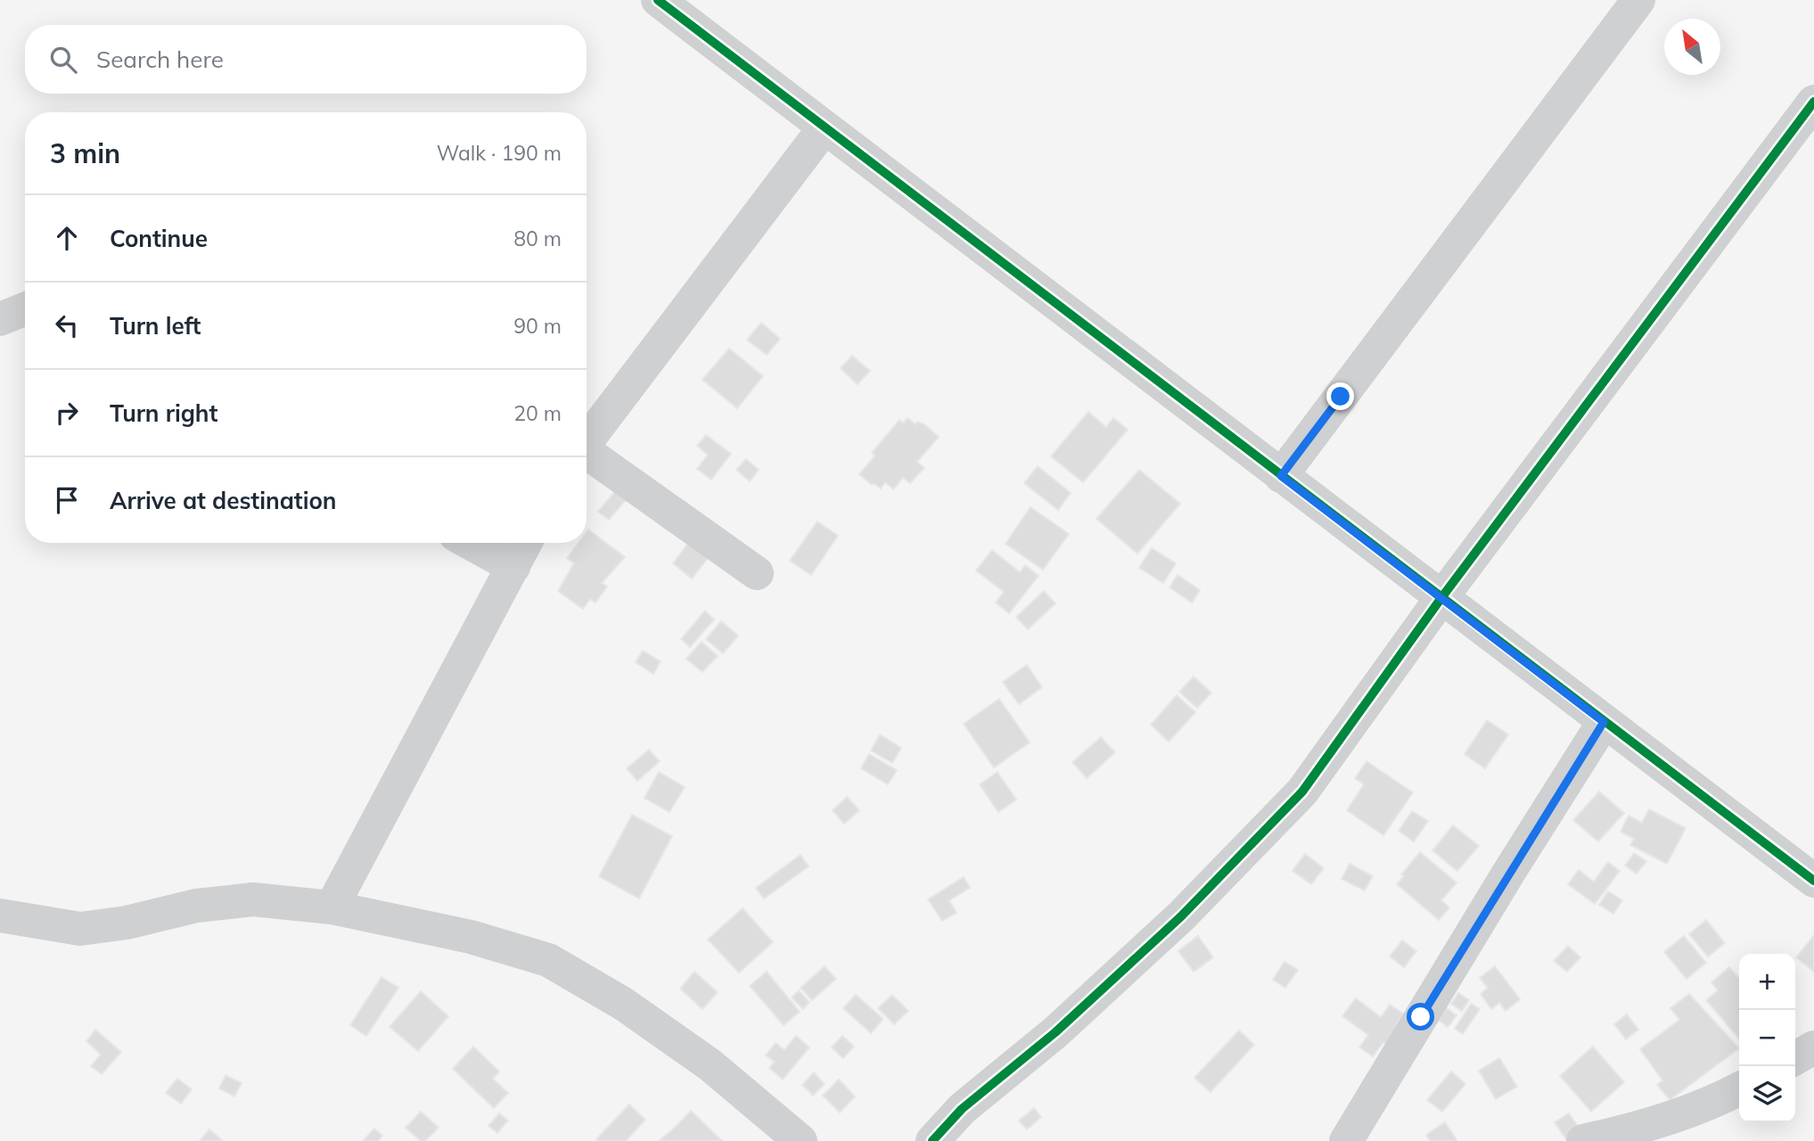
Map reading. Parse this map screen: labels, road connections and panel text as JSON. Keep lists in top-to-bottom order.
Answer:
{
  "north": "top left",
  "page": {
    "search": "Search here",
    "heading": ["3 min", "Walk · 190 m"],
    "list": [
      ["Continue", "80 m"],
      ["Turn left", "90 m"],
      ["Turn right", "20 m"],
      "Arrive at destination"
    ],
    "map_buttons": ["+", "−"]
  }
}
